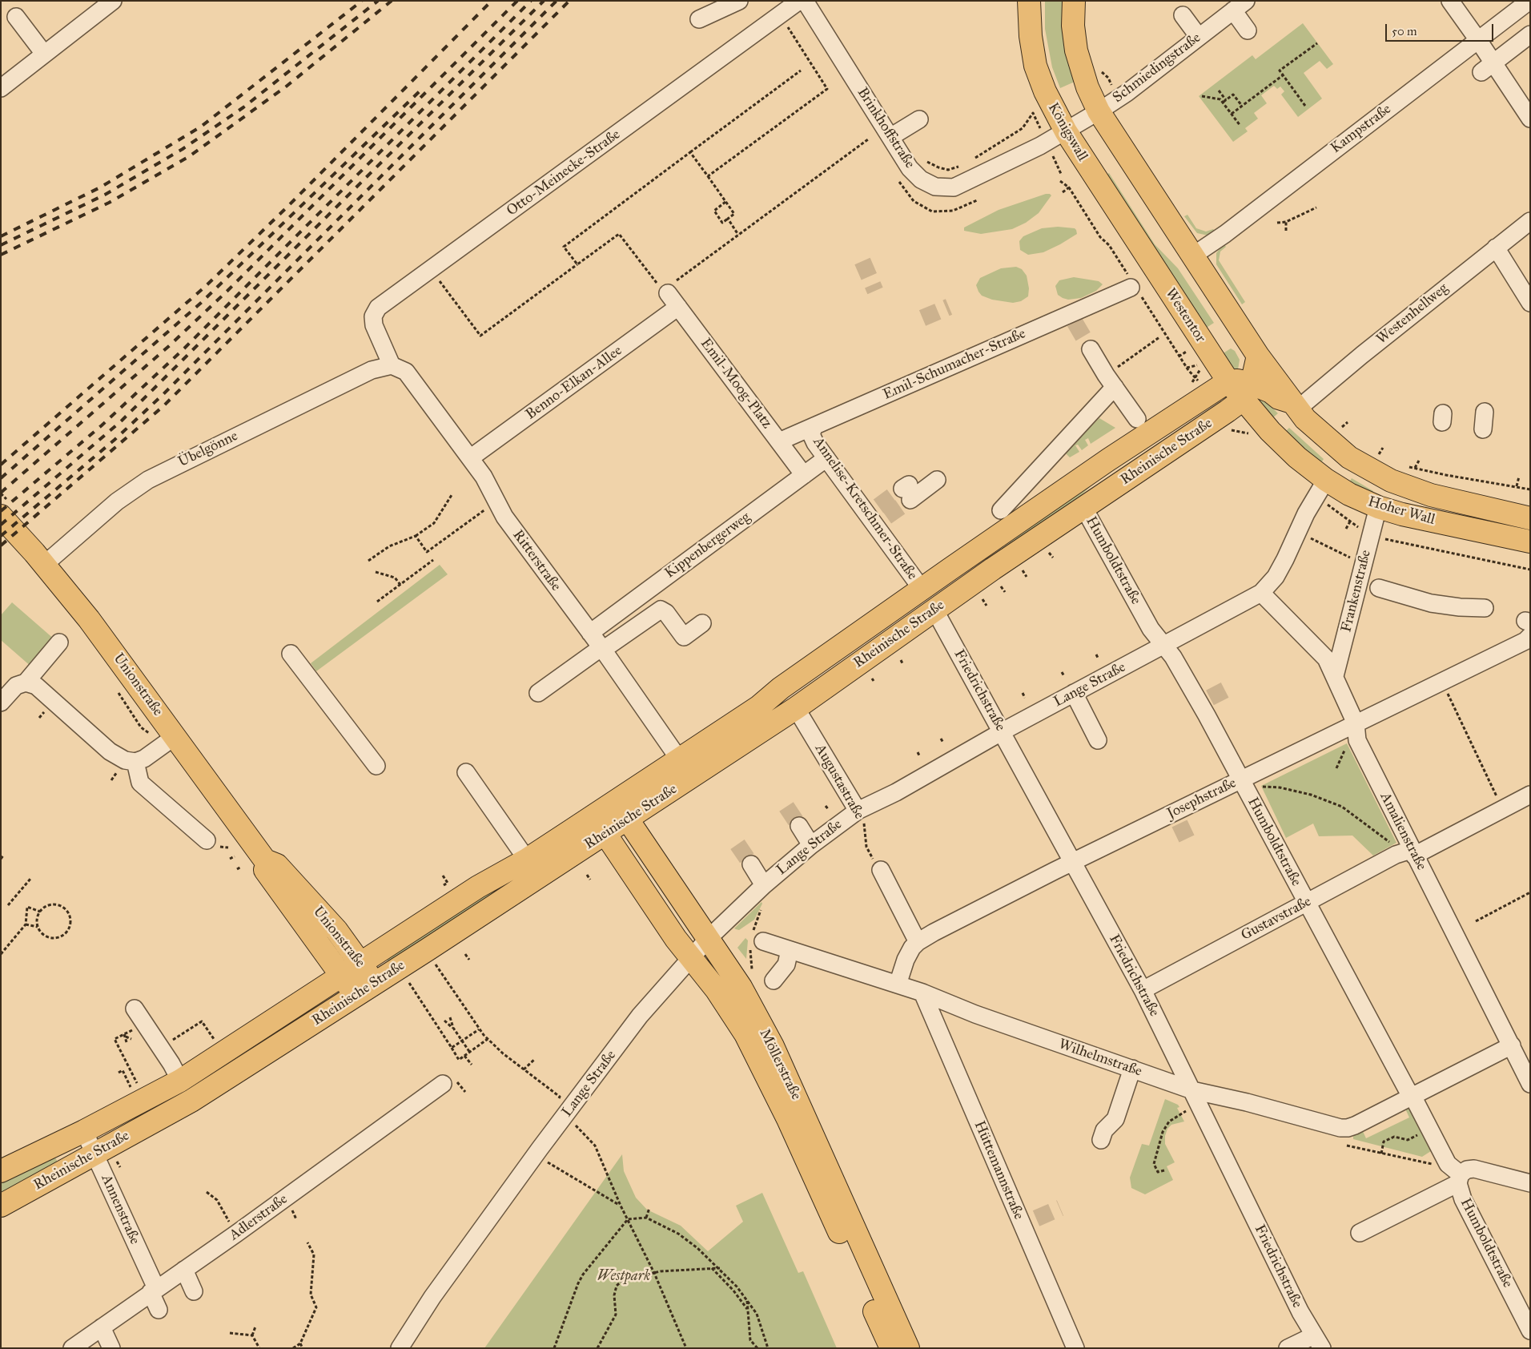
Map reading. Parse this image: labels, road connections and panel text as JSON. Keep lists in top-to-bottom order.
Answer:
{
  "streets": {
    "main road": [
      "Königswall",
      "Westentor",
      "Rheinische Straße",
      "Hoher Wall",
      "Unionstraße",
      "Möllerstraße"
    ],
    "street": [
      "Schmiedingstraße",
      "Brinkhoffstraße",
      "Kampstraße",
      "Otto-Meinecke-Straße",
      "Westenhellweg",
      "Emil-Schumacher-Straße",
      "Benno-Elkan-Allee",
      "Emil-Moog-Platz",
      "Übelgönne",
      "Annelise-Kretschmer-Straße",
      "Kippenbergerweg",
      "Ritterstraße",
      "Humboldtstraße",
      "Frankenstraße",
      "Lange Straße",
      "Friedrichstraße",
      "Augustastraße",
      "Josephstraße",
      "Amalienstraße",
      "Gustavstraße",
      "Wilhelmstraße",
      "Hüttemannstraße",
      "Annenstraße",
      "Adlerstraße"
    ]
  },
  "crossings": [
    ["Schmiedingstraße", "Brinkhoffstraße"],
    ["Schmiedingstraße", "Königswall"],
    ["Schmiedingstraße", "Westentor"],
    ["Brinkhoffstraße", "Königswall"],
    ["Kampstraße", "Westentor"],
    ["Königswall", "Westentor"],
    ["Otto-Meinecke-Straße", "Übelgönne"],
    ["Otto-Meinecke-Straße", "Ritterstraße"],
    ["Westenhellweg", "Westentor"],
    ["Westentor", "Rheinische Straße"],
    ["Westentor", "Hoher Wall"],
    ["Emil-Schumacher-Straße", "Emil-Moog-Platz"],
    ["Emil-Schumacher-Straße", "Annelise-Kretschmer-Straße"],
    ["Benno-Elkan-Allee", "Emil-Moog-Platz"],
    ["Benno-Elkan-Allee", "Ritterstraße"],
    ["Emil-Moog-Platz", "Kippenbergerweg"],
    ["Übelgönne", "Ritterstraße"],
    ["Übelgönne", "Unionstraße"],
    ["Rheinische Straße", "Annelise-Kretschmer-Straße"],
    ["Rheinische Straße", "Ritterstraße"],
    ["Rheinische Straße", "Humboldtstraße"],
    ["Rheinische Straße", "Unionstraße"],
    ["Rheinische Straße", "Friedrichstraße"],
    ["Rheinische Straße", "Augustastraße"],
    ["Rheinische Straße", "Möllerstraße"],
    ["Rheinische Straße", "Annenstraße"],
    ["Annelise-Kretschmer-Straße", "Kippenbergerweg"],
    ["Hoher Wall", "Frankenstraße"],
    ["Hoher Wall", "Lange Straße"],
    ["Kippenbergerweg", "Ritterstraße"],
    ["Humboldtstraße", "Lange Straße"],
    ["Humboldtstraße", "Josephstraße"],
    ["Humboldtstraße", "Gustavstraße"],
    ["Humboldtstraße", "Wilhelmstraße"],
    ["Frankenstraße", "Amalienstraße"],
    ["Lange Straße", "Friedrichstraße"],
    ["Lange Straße", "Augustastraße"],
    ["Lange Straße", "Amalienstraße"],
    ["Lange Straße", "Möllerstraße"],
    ["Friedrichstraße", "Josephstraße"],
    ["Friedrichstraße", "Gustavstraße"],
    ["Friedrichstraße", "Wilhelmstraße"],
    ["Josephstraße", "Amalienstraße"],
    ["Josephstraße", "Wilhelmstraße"],
    ["Amalienstraße", "Gustavstraße"],
    ["Amalienstraße", "Wilhelmstraße"],
    ["Wilhelmstraße", "Hüttemannstraße"],
    ["Annenstraße", "Adlerstraße"]
  ],
  "parks": ["Westpark"],
  "scale_bar": "50 m"
}
